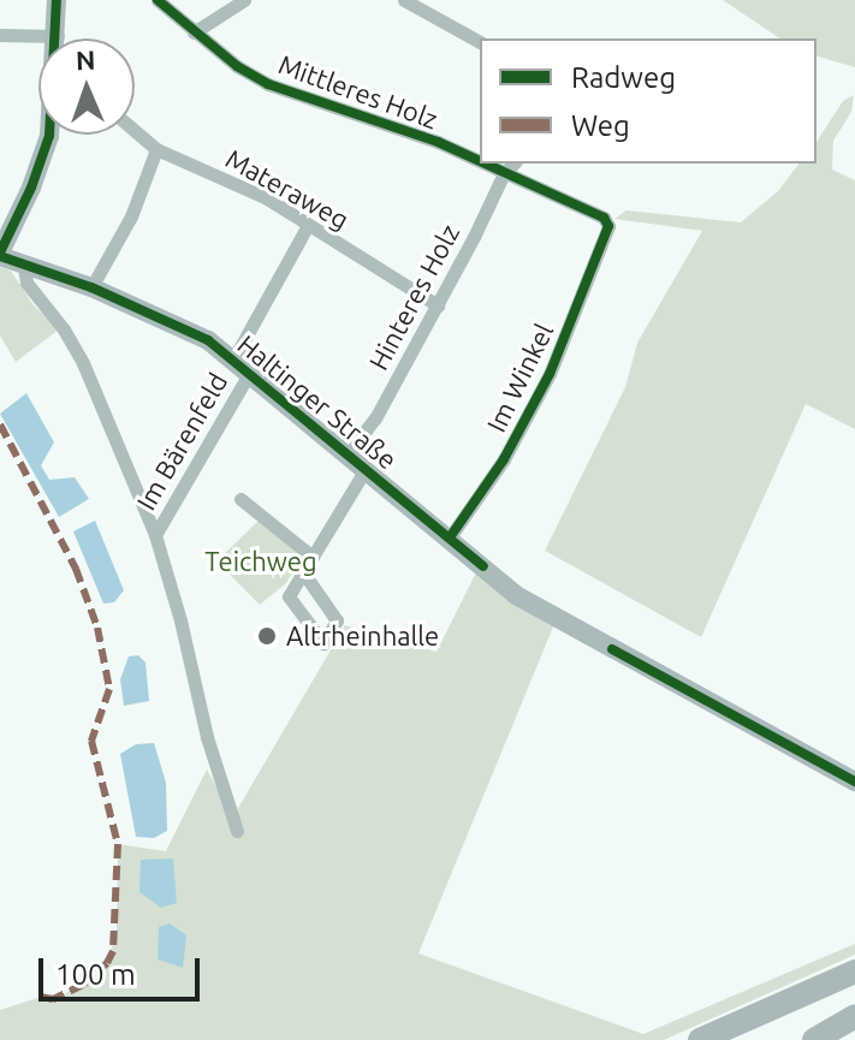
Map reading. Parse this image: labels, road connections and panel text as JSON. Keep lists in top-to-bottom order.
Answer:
{
  "streets": {
    "street": [
      "Mittleres Holz",
      "Materaweg",
      "Hinteres Holz",
      "Im Winkel",
      "Haltinger Straße",
      "Im Bärenfeld"
    ]
  },
  "crossings": [
    ["Mittleres Holz", "Hinteres Holz"],
    ["Mittleres Holz", "Im Winkel"],
    ["Materaweg", "Hinteres Holz"],
    ["Materaweg", "Im Bärenfeld"],
    ["Hinteres Holz", "Haltinger Straße"],
    ["Im Winkel", "Haltinger Straße"],
    ["Haltinger Straße", "Im Bärenfeld"]
  ],
  "parks": ["Teichweg"],
  "places": ["Altrheinhalle"],
  "legend": ["Radweg", "Weg"],
  "scale_bar": "100 m",
  "north": "top"
}
